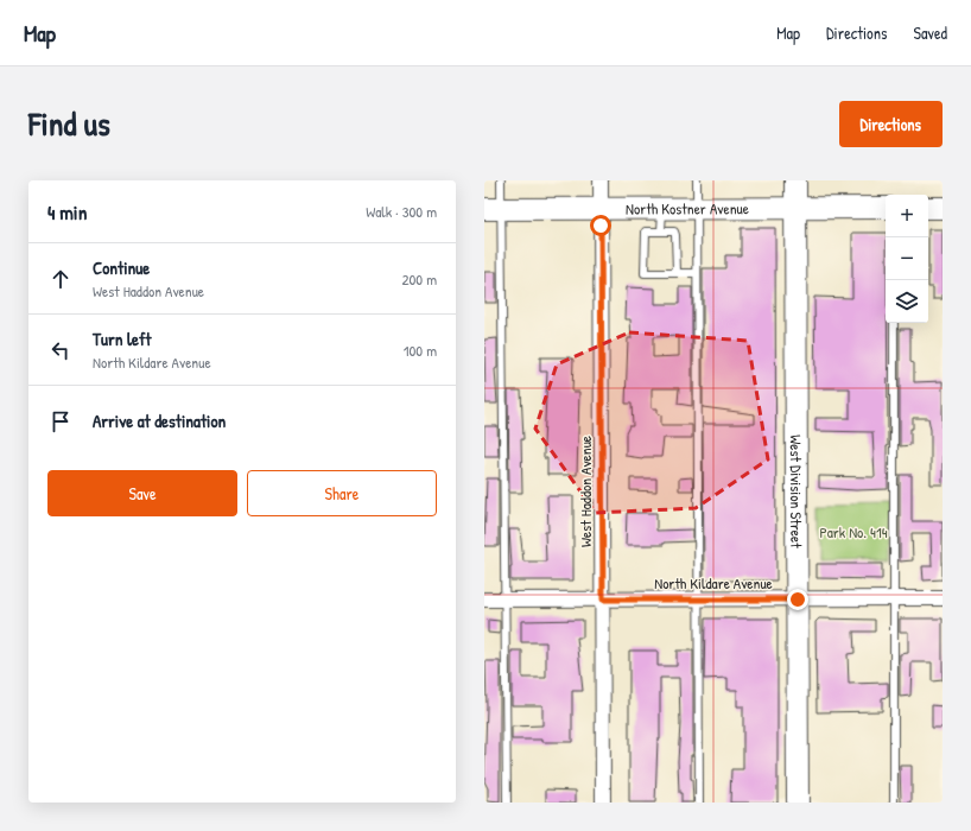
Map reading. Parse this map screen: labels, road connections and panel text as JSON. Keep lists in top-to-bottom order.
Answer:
{
  "streets": {
    "main road": ["North Kostner Avenue", "West Division Street"],
    "street": ["West Haddon Avenue", "North Kildare Avenue"]
  },
  "crossings": [
    ["North Kostner Avenue", "West Haddon Avenue"],
    ["North Kostner Avenue", "West Division Street"],
    ["West Haddon Avenue", "North Kildare Avenue"],
    ["West Division Street", "North Kildare Avenue"]
  ],
  "parks": ["Park No. 414"],
  "page": {
    "header": "Map",
    "nav": ["Map", "Directions", "Saved"],
    "title": "Find us",
    "buttons": [
      "Directions",
      ["Save", "Share"]
    ],
    "heading": ["4 min", "Walk · 300 m"],
    "map_buttons": ["+", "−"],
    "list": [
      ["Continue", "West Haddon Avenue", "200 m"],
      ["Turn left", "North Kildare Avenue", "100 m"],
      "Arrive at destination"
    ]
  }
}
